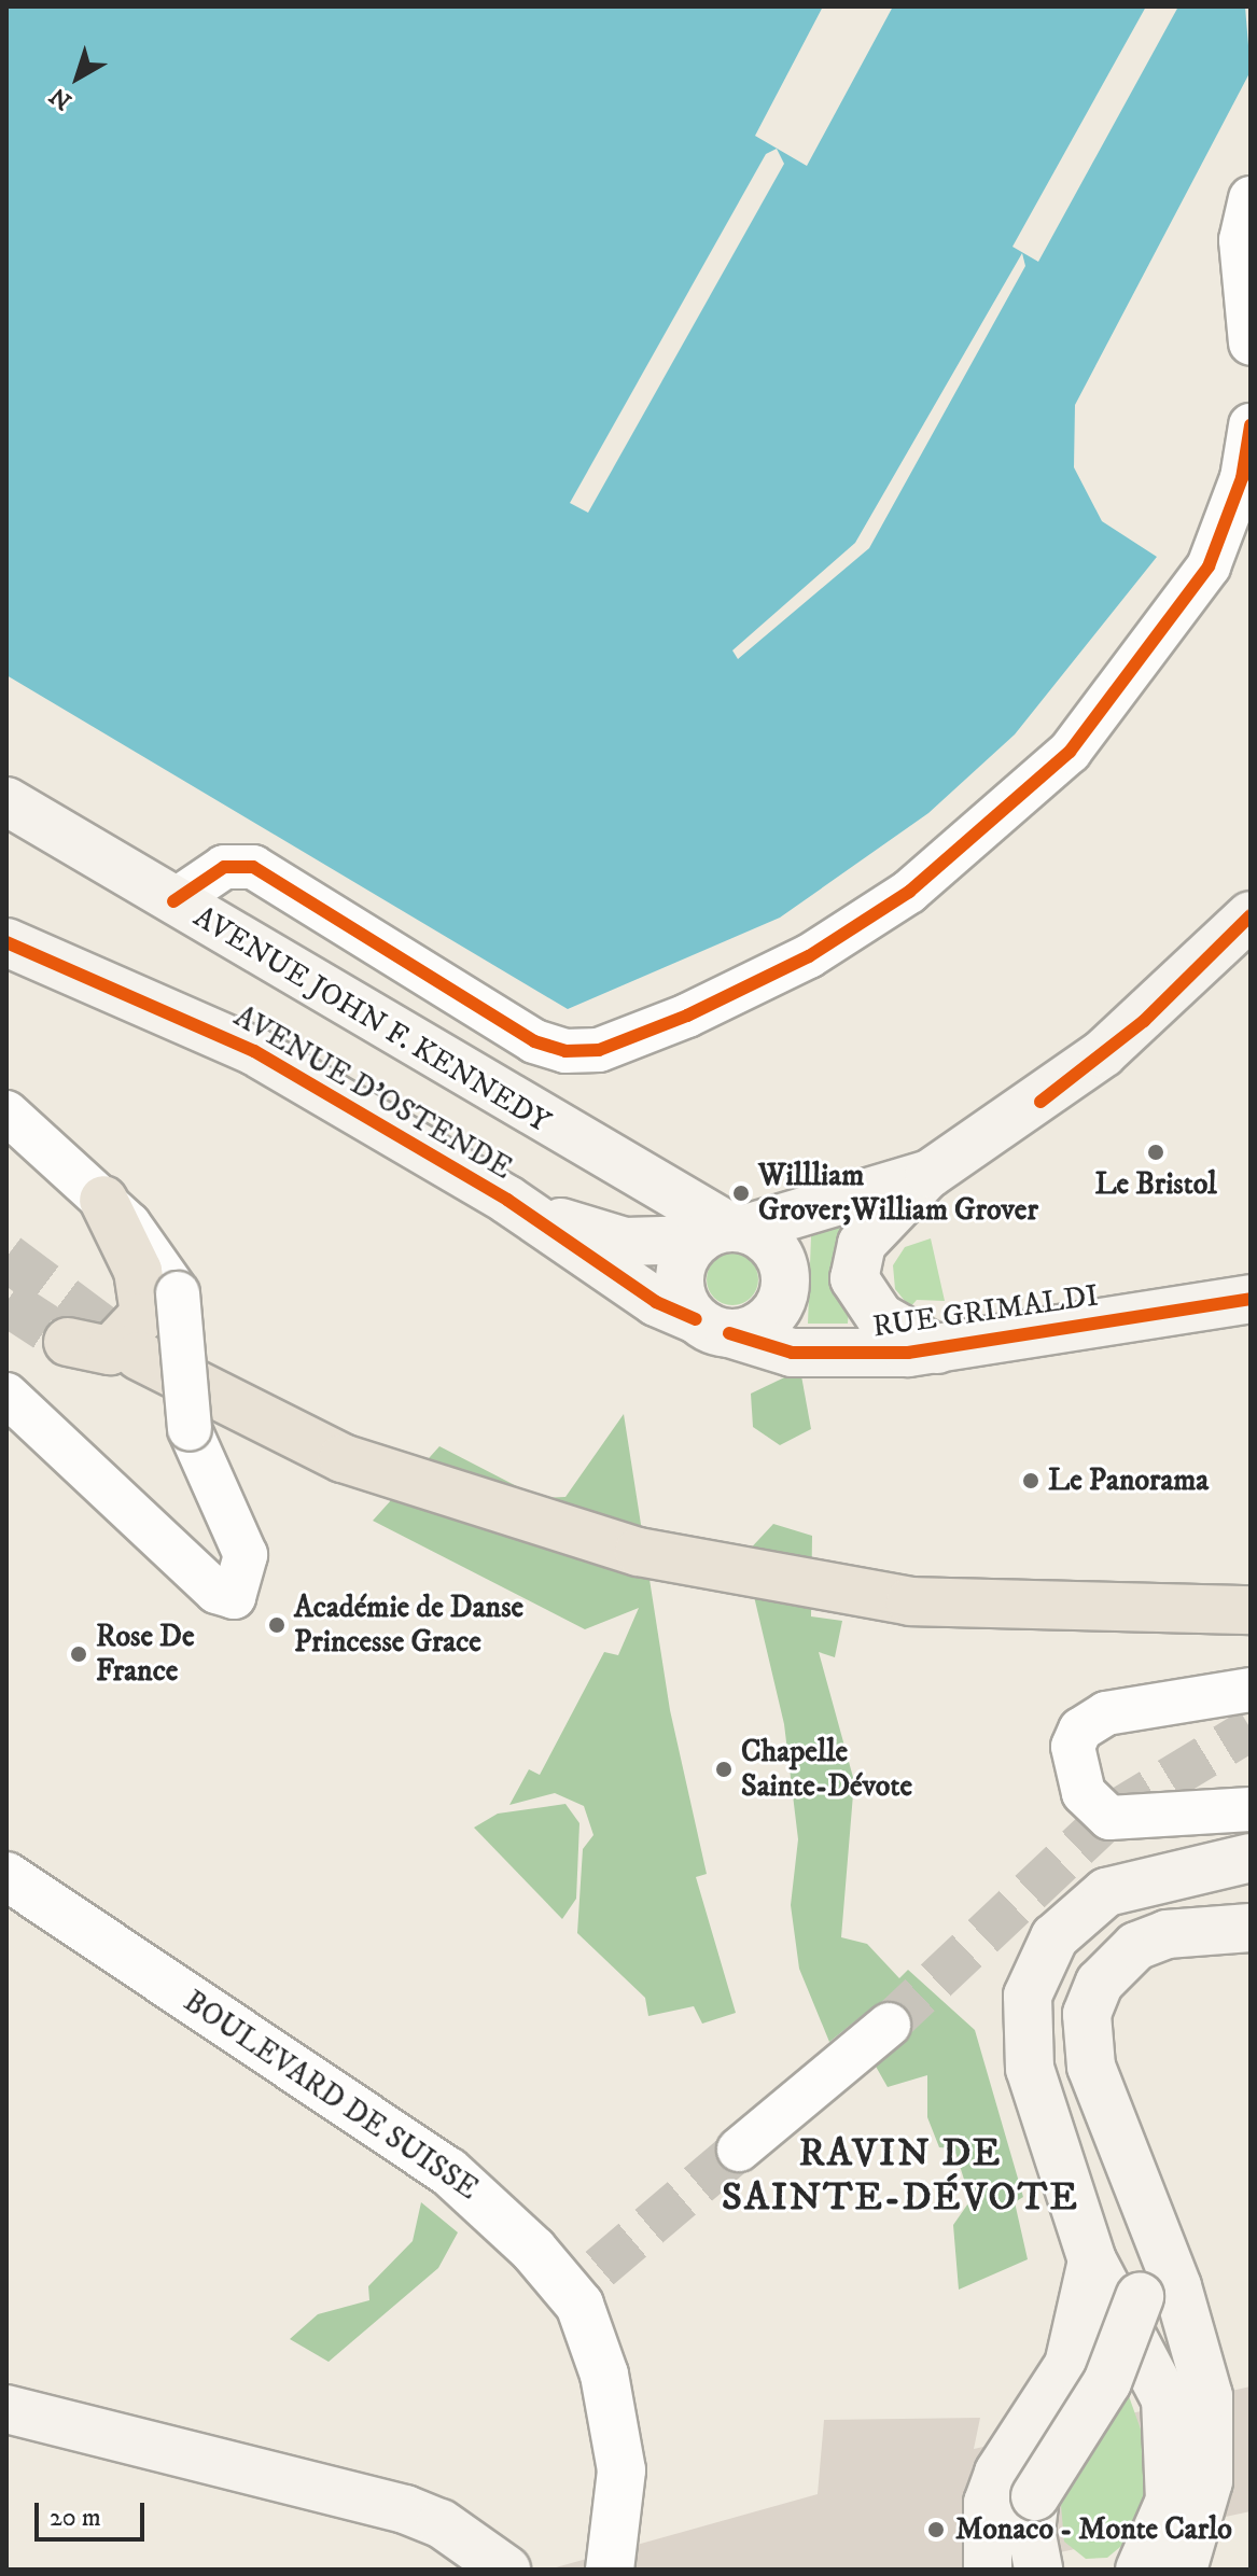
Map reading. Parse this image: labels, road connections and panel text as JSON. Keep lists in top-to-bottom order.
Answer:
{
  "streets": {
    "main road": ["AVENUE JOHN F. KENNEDY", "AVENUE D'OSTENDE", "RUE GRIMALDI"],
    "street": ["BOULEVARD DE SUISSE"]
  },
  "crossings": [
    ["AVENUE JOHN F. KENNEDY", "AVENUE D'OSTENDE"],
    ["AVENUE JOHN F. KENNEDY", "RUE GRIMALDI"],
    ["AVENUE D'OSTENDE", "RUE GRIMALDI"]
  ],
  "districts": ["RAVIN DE SAINTE-DÉVOTE"],
  "places": [
    "Le Bristol",
    "Willliam Grover;William Grover",
    "Le Panorama",
    "Académie de Danse Princesse Grace",
    "Rose De France",
    "Chapelle Sainte-Dévote",
    "Monaco - Monte Carlo"
  ],
  "scale_bar": "20 m",
  "north": "bottom left"
}
